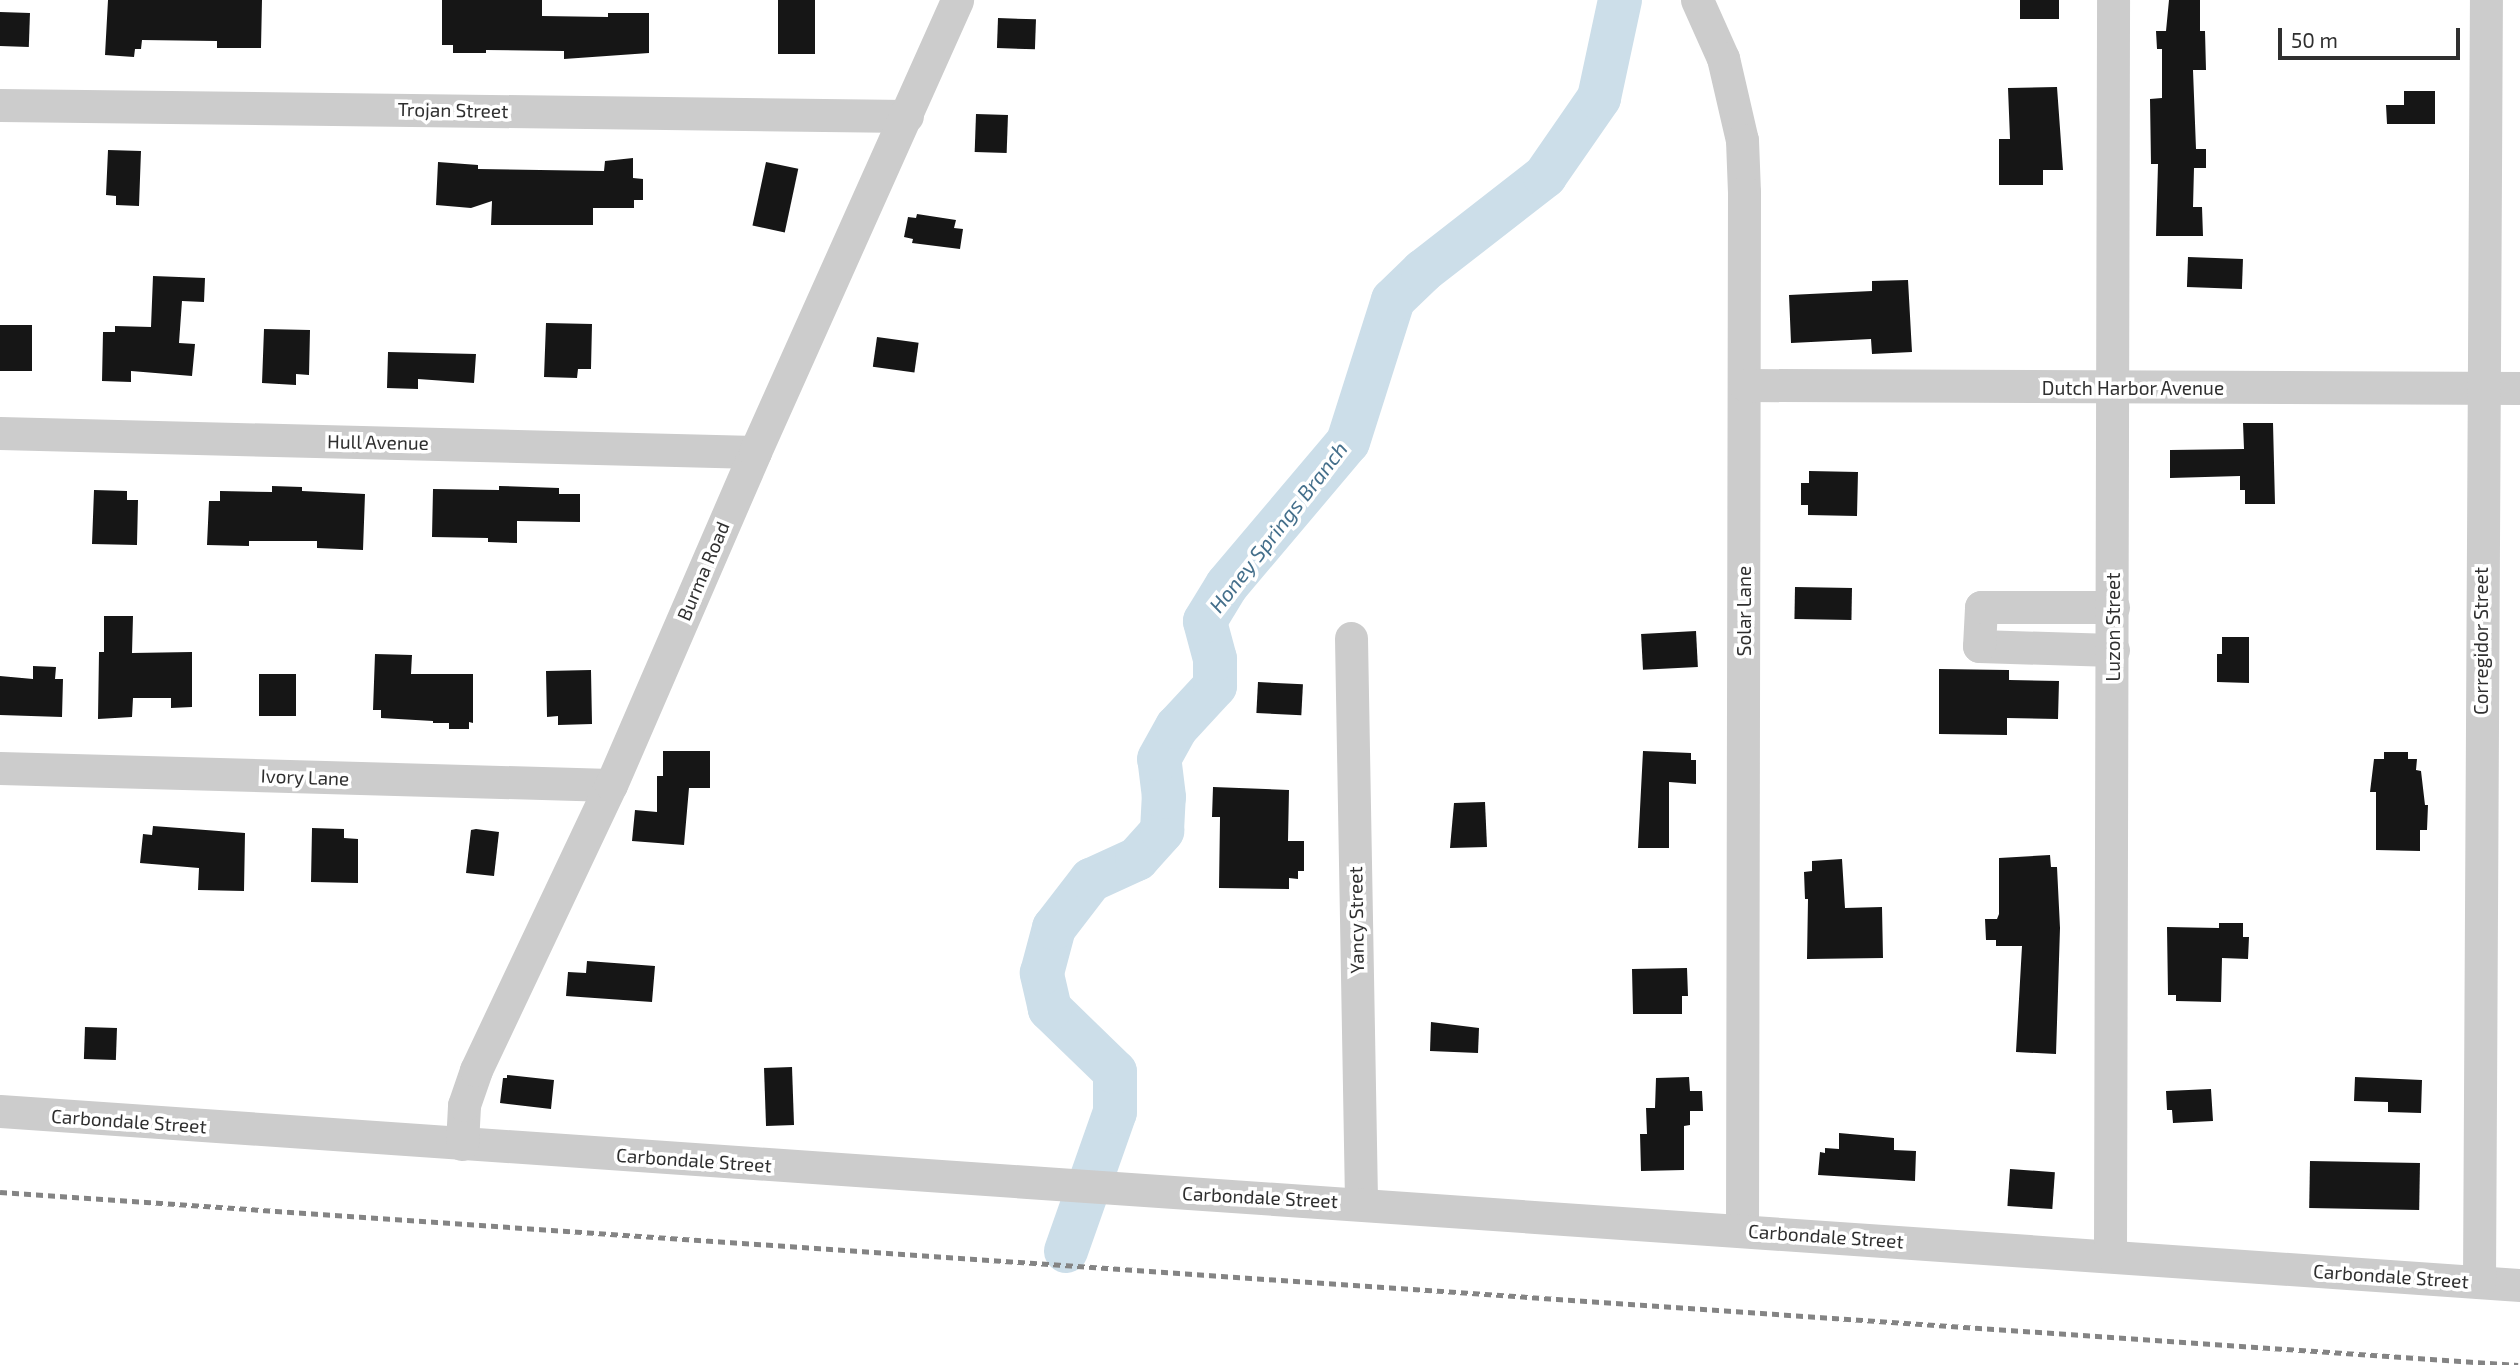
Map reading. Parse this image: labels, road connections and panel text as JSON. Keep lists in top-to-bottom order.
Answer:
{
  "streets": {
    "street": [
      "Trojan Street",
      "Dutch Harbor Avenue",
      "Hull Avenue",
      "Burma Road",
      "Solar Lane",
      "Luzon Street",
      "Corregidor Street",
      "Ivory Lane",
      "Yancy Street",
      "Carbondale Street"
    ]
  },
  "crossings": [
    ["Trojan Street", "Burma Road"],
    ["Dutch Harbor Avenue", "Solar Lane"],
    ["Dutch Harbor Avenue", "Luzon Street"],
    ["Dutch Harbor Avenue", "Corregidor Street"],
    ["Hull Avenue", "Burma Road"],
    ["Burma Road", "Ivory Lane"],
    ["Burma Road", "Carbondale Street"],
    ["Solar Lane", "Carbondale Street"],
    ["Luzon Street", "Carbondale Street"],
    ["Corregidor Street", "Carbondale Street"],
    ["Yancy Street", "Carbondale Street"]
  ],
  "water": ["Honey Springs Branch"],
  "scale_bar": "50 m"
}
